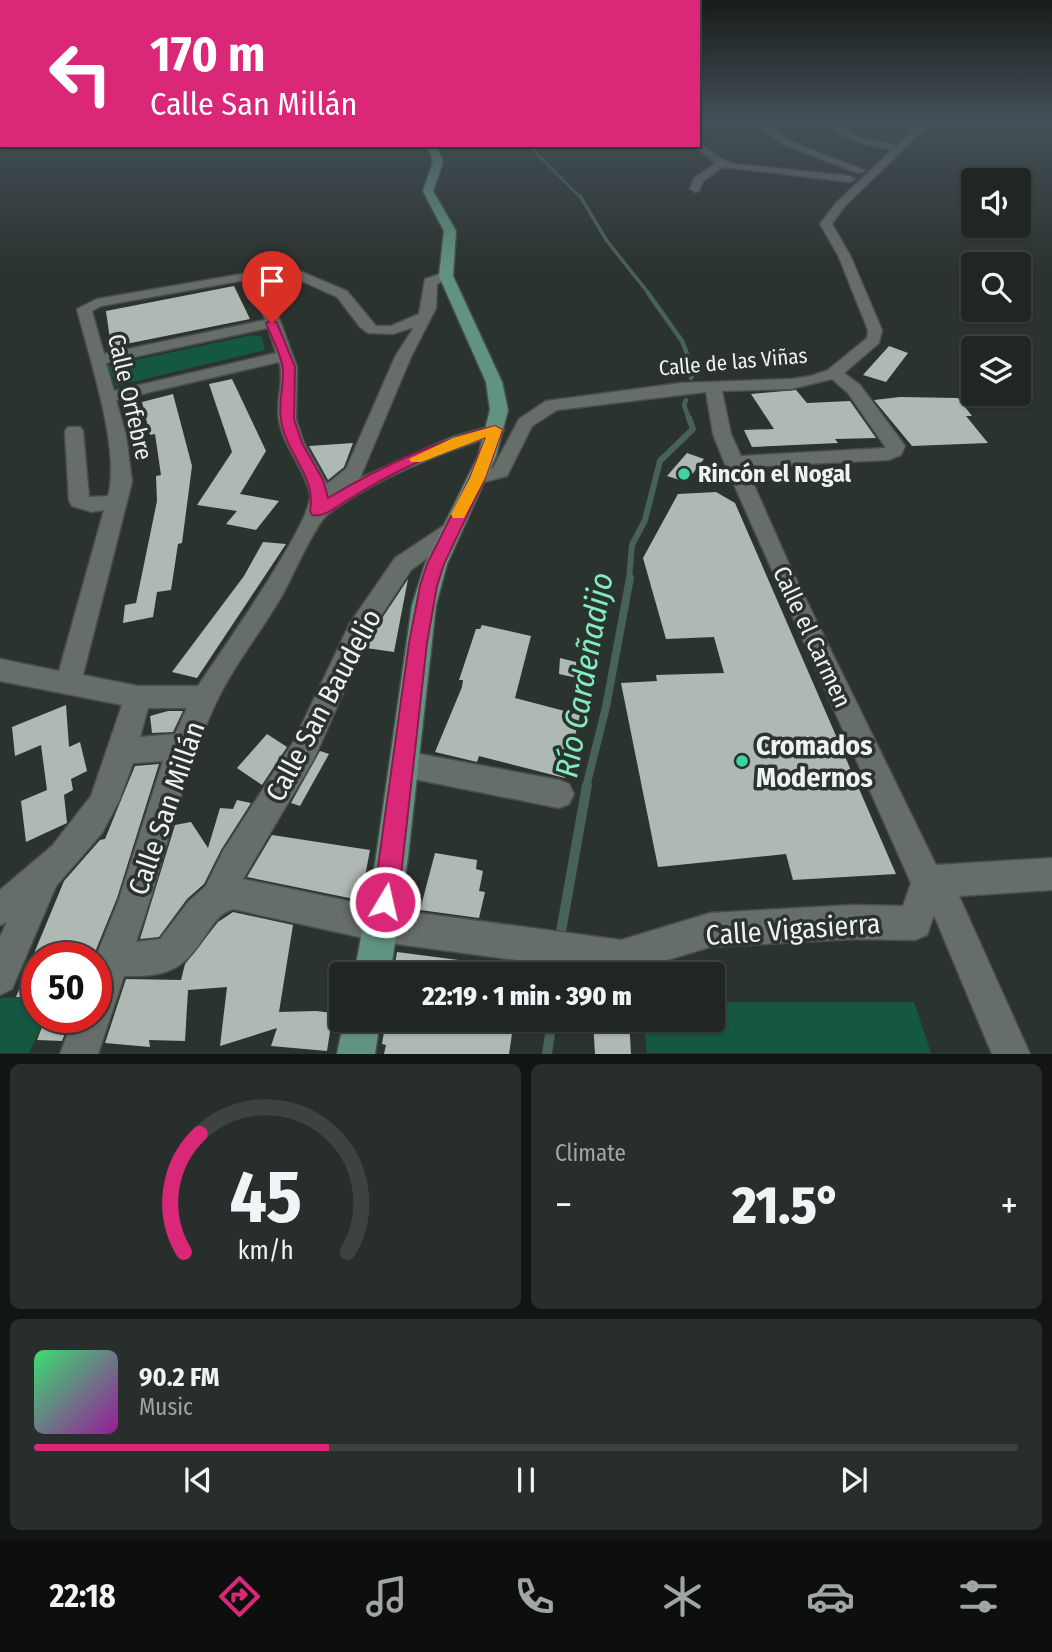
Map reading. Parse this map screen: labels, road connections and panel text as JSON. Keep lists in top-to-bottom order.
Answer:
{
  "streets": {
    "street": [
      "Calle de las Viñas",
      "Calle Orfebre",
      "Calle el Carmen",
      "Calle San Baudelio",
      "Calle San Millán",
      "Calle Vigasierra"
    ]
  },
  "crossings": [
    ["Calle de las Viñas", "Calle el Carmen"],
    ["Calle el Carmen", "Calle Vigasierra"],
    ["Calle San Baudelio", "Calle San Millán"]
  ],
  "water": ["Río Cardeñadijo"],
  "places": ["Rincón el Nogal", "Cromados Modernos"],
  "page": {
    "turn": ["170 m", "Calle San Millán"],
    "limit": "50",
    "trip": "22:19 · 1 min · 390 m",
    "tile": "Climate",
    "heat": ["−", "21.5°", "+"],
    "song": ["90.2 FM", "Music"],
    "tabs": "22:18",
    "gauge": ["45", "km/h"]
  }
}
